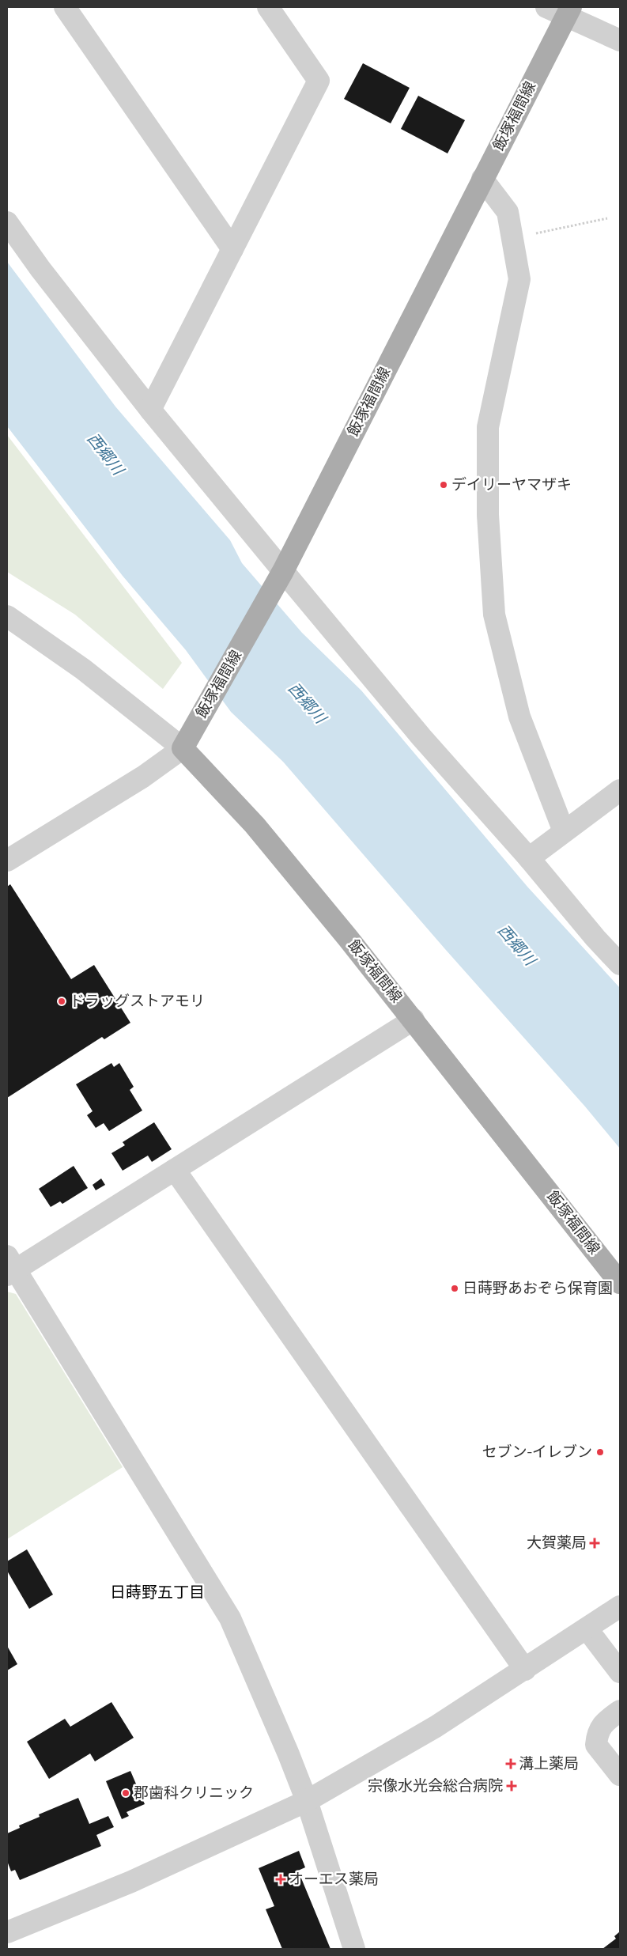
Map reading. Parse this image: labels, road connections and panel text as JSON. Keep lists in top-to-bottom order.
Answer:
{
  "streets": {
    "main road": ["飯塚福間線"]
  },
  "districts": ["日蒔野五丁目"],
  "water": ["西郷川"],
  "places": {
    "other": [
      "デイリーヤマザキ",
      "ドラッグストアモリ",
      "日蒔野あおぞら保育園",
      "セブン-イレブン",
      "郡歯科クリニック"
    ],
    "health": [
      "大賀薬局",
      "溝上薬局",
      "宗像水光会総合病院",
      "オーエス薬局"
    ]
  }
}
